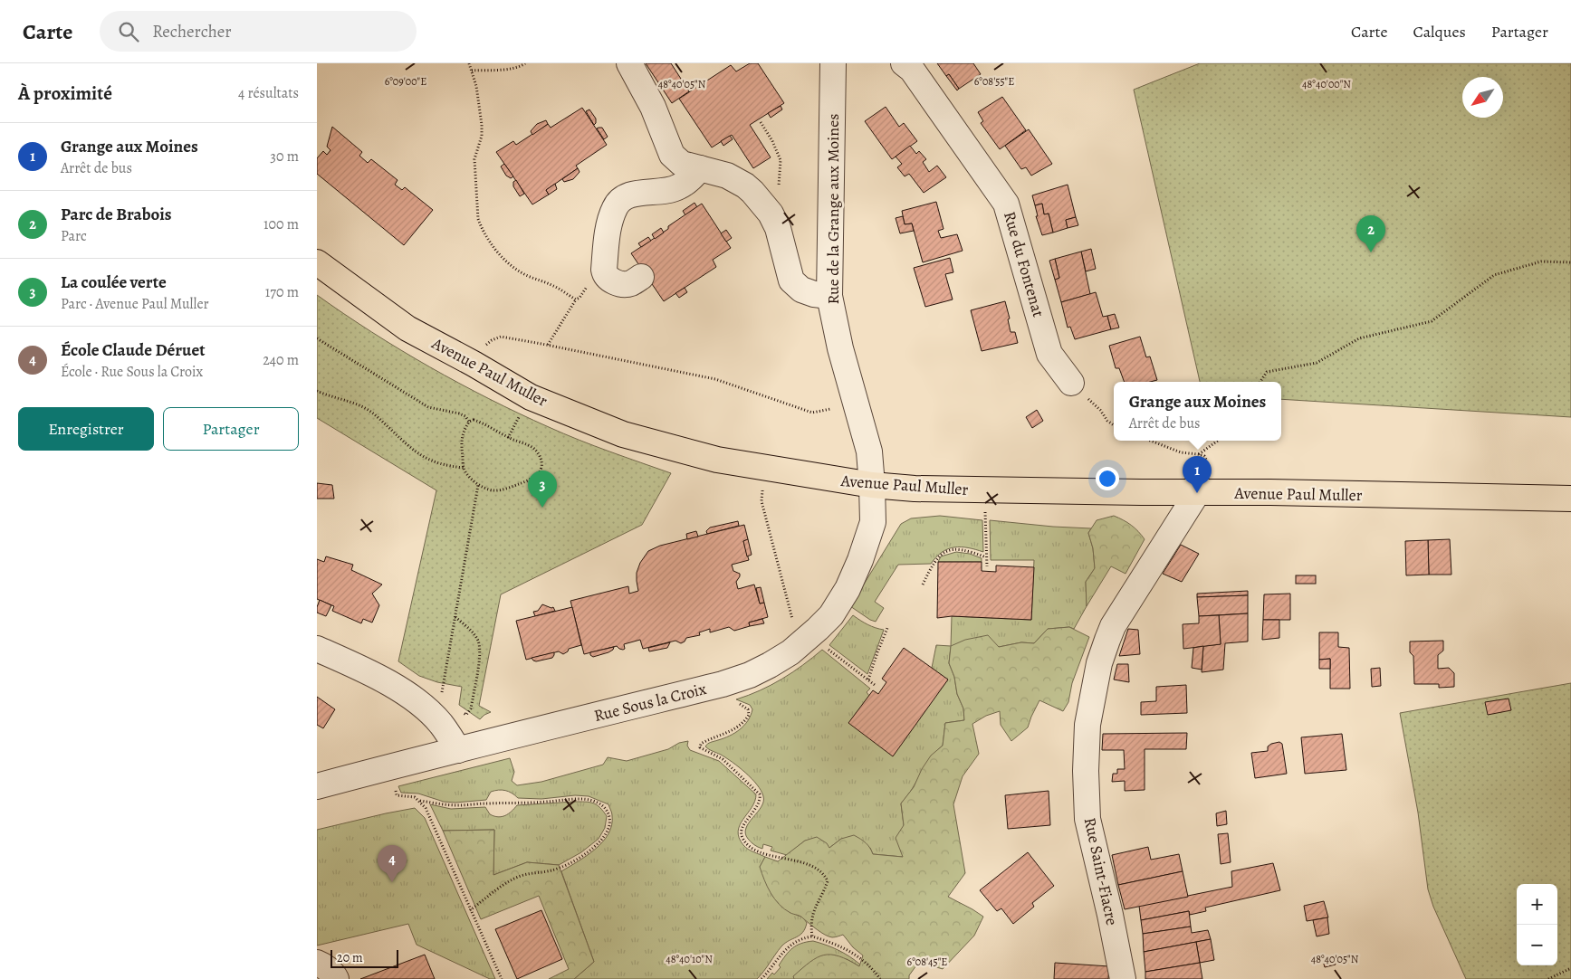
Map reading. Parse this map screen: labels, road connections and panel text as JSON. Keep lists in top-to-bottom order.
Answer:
{
  "streets": {
    "main road": ["Avenue Paul Muller"],
    "street": [
      "Rue de la Grange aux Moines",
      "Rue du Fontenat",
      "Rue Sous la Croix",
      "Rue Saint-Fiacre"
    ]
  },
  "crossings": [
    ["Rue de la Grange aux Moines", "Avenue Paul Muller"],
    ["Rue de la Grange aux Moines", "Rue Sous la Croix"],
    ["Avenue Paul Muller", "Rue Sous la Croix"],
    ["Avenue Paul Muller", "Rue Saint-Fiacre"]
  ],
  "scale_bar": "20 m",
  "north": "bottom left",
  "page": {
    "header": "Carte",
    "search": "Rechercher",
    "nav": ["Carte", "Calques", "Partager"],
    "heading": ["À proximité", "4 résultats"],
    "list": [
      {
        "mark": "1",
        "name": "Grange aux Moines",
        "note": "Arrêt de bus",
        "value": "30 m"
      },
      {
        "mark": "2",
        "name": "Parc de Brabois",
        "note": "Parc",
        "value": "100 m"
      },
      {
        "mark": "3",
        "name": "La coulée verte",
        "note": "Parc · Avenue Paul Muller",
        "value": "170 m"
      },
      {
        "mark": "4",
        "name": "École Claude Déruet",
        "note": "École · Rue Sous la Croix",
        "value": "240 m"
      }
    ],
    "pins": [
      "2",
      "1",
      "3",
      "4"
    ],
    "popup": ["Grange aux Moines", "Arrêt de bus"],
    "buttons": ["Enregistrer", "Partager"],
    "map_buttons": ["+", "−"],
    "scale": "20 m"
  },
  "coordinates": [
    "6°09'00\"E",
    "6°08'55\"E",
    "48°40'05\"N",
    "48°40'00\"N",
    "48°40'10\"N",
    "6°08'45\"E"
  ]
}
